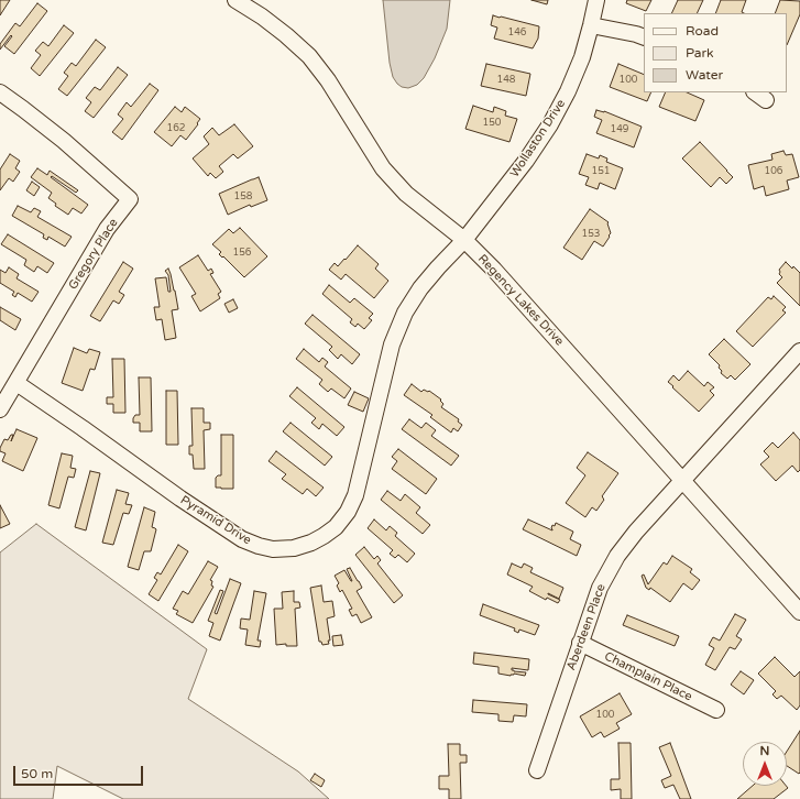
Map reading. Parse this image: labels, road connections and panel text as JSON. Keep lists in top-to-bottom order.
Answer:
{
  "streets": {
    "street": [
      "Wollaston Drive",
      "Gregory Place",
      "Regency Lakes Drive",
      "Pyramid Drive",
      "Aberdeen Place",
      "Champlain Place"
    ]
  },
  "crossings": [
    ["Wollaston Drive", "Regency Lakes Drive"],
    ["Wollaston Drive", "Pyramid Drive"],
    ["Gregory Place", "Pyramid Drive"],
    ["Regency Lakes Drive", "Pyramid Drive"],
    ["Regency Lakes Drive", "Aberdeen Place"],
    ["Aberdeen Place", "Champlain Place"]
  ],
  "house_numbers": [
    "146",
    "148",
    "100",
    "150",
    "162",
    "149",
    "151",
    "106",
    "158",
    "153",
    "156",
    "100"
  ],
  "legend": ["Road", "Park", "Water"],
  "scale_bar": "50 m",
  "north": "top"
}
